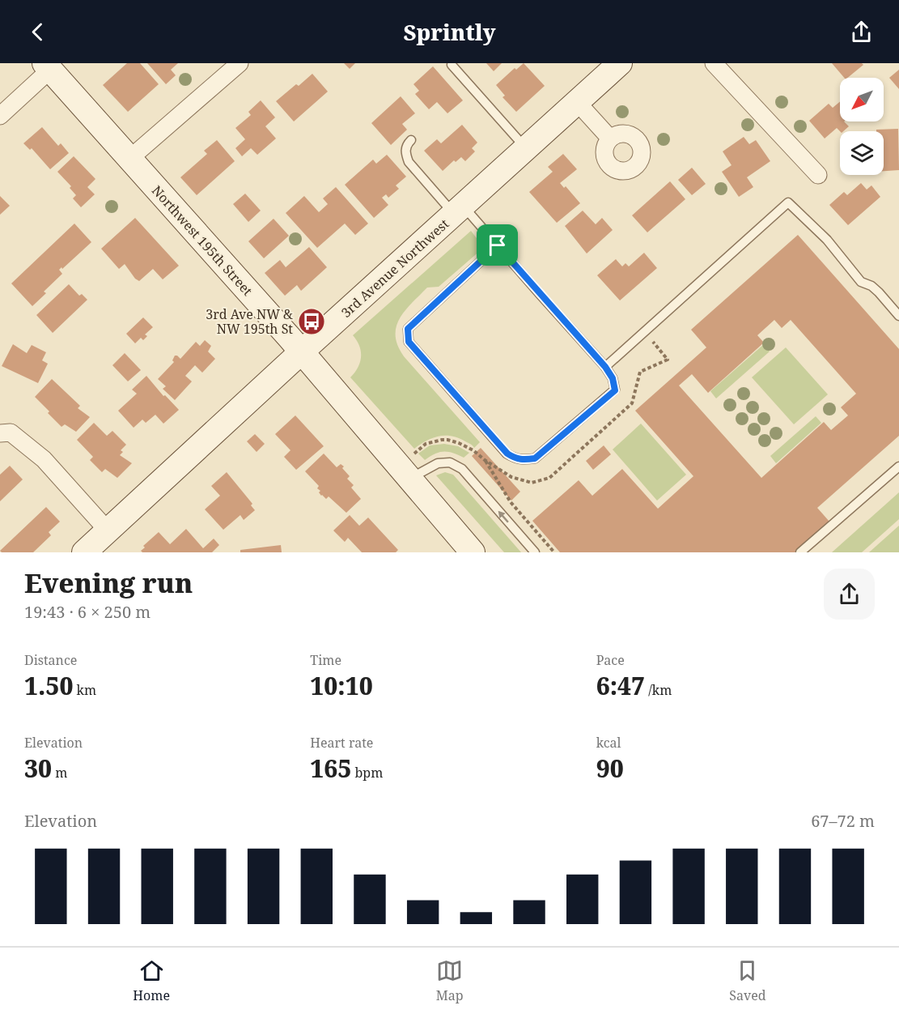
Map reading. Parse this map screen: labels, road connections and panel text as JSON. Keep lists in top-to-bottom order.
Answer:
{
  "streets": {
    "street": ["Northwest 195th Street", "3rd Avenue Northwest"]
  },
  "crossings": [
    ["Northwest 195th Street", "3rd Avenue Northwest"]
  ],
  "places": {
    "bus stop": ["3rd Ave NW & NW 195th St"]
  },
  "north": "bottom left",
  "page": {
    "header": "Sprintly",
    "heading": ["Evening run", "19:43 · 6 × 250 m"],
    "stats": [
      ["Distance", "1.50 km"],
      ["Time", "10:10"],
      ["Pace", "6:47 /km"],
      ["Elevation", "30 m"],
      ["Heart rate", "165 bpm"],
      ["kcal", "90"]
    ],
    "chart": ["Elevation", "67–72 m"],
    "tabs": ["Home", "Map", "Saved"]
  }
}
